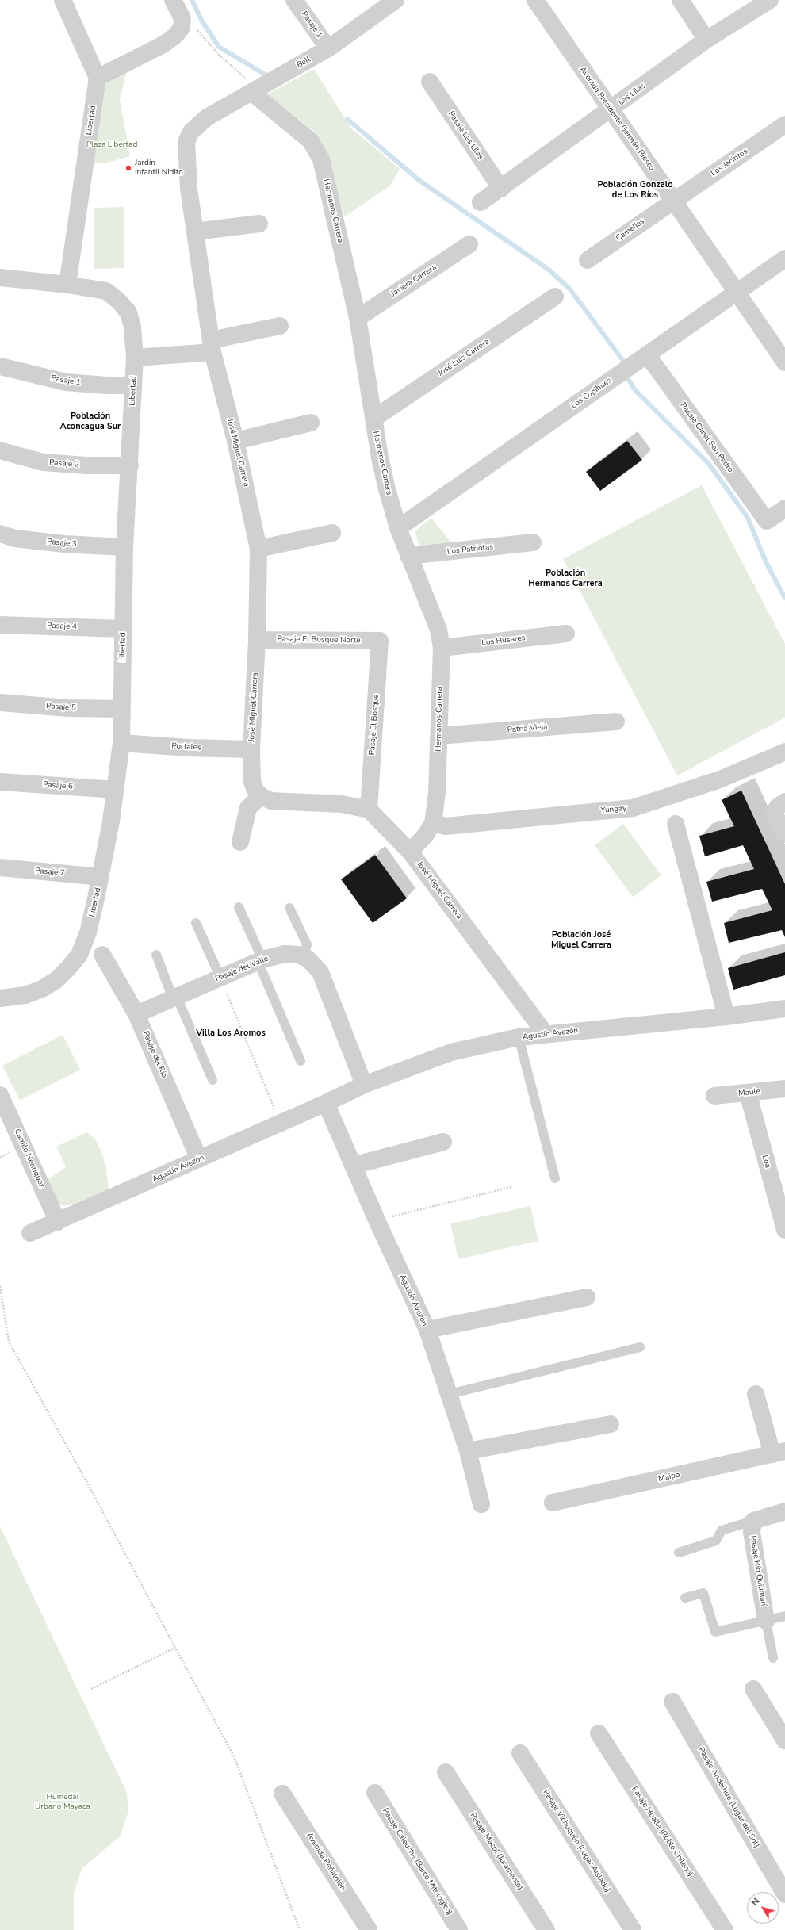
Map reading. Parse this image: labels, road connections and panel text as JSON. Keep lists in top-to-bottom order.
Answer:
{
  "streets": {
    "street": [
      "Pasaje 1",
      "Bell",
      "Las Lilas",
      "Avenida Presidente Germán Riesco",
      "Libertad",
      "Pasaje Las Lilas",
      "Los Jacintos",
      "Hermanos Carrera",
      "Camelias",
      "Javiera Carrera",
      "José Luis Carrera",
      "Los Copihues",
      "Pasaje Canal San Pedro",
      "José Miguel Carrera",
      "Pasaje 2",
      "Pasaje 3",
      "Los Patriotas",
      "Pasaje 4",
      "Pasaje El Bosque Norte",
      "Los Husares",
      "Pasaje 5",
      "Pasaje El Bosque",
      "Patria Vieja",
      "Portales",
      "Pasaje 6",
      "Yungay",
      "Pasaje 7",
      "Pasaje del Valle",
      "Agustín Avezón",
      "Pasaje del Río",
      "Maule",
      "Camilo Henríquez",
      "Loa",
      "Maipo",
      "Pasaje Río Quilimarí",
      "Pasaje Andalhue (Lugar del Sol)",
      "Pasaje Hualle (Roble Chileno)",
      "Pasaje Vichuquén (Lugar Aislado)",
      "Pasaje Macul (Juramento)",
      "Avenida Peñalolén",
      "Pasaje Caleuche (Barco Mitológico)"
    ]
  },
  "crossings": [
    ["Pasaje 1", "Bell"],
    ["Pasaje 1", "Libertad"],
    ["Bell", "Hermanos Carrera"],
    ["Bell", "José Miguel Carrera"],
    ["Las Lilas", "Avenida Presidente Germán Riesco"],
    ["Las Lilas", "Pasaje Las Lilas"],
    ["Avenida Presidente Germán Riesco", "Los Jacintos"],
    ["Avenida Presidente Germán Riesco", "Camelias"],
    ["Avenida Presidente Germán Riesco", "Los Copihues"],
    ["Libertad", "Pasaje 2"],
    ["Libertad", "Pasaje 3"],
    ["Libertad", "Pasaje 4"],
    ["Libertad", "Pasaje 5"],
    ["Libertad", "Portales"],
    ["Libertad", "Pasaje 6"],
    ["Libertad", "Pasaje 7"],
    ["Los Jacintos", "Camelias"],
    ["Hermanos Carrera", "Javiera Carrera"],
    ["Hermanos Carrera", "José Luis Carrera"],
    ["Hermanos Carrera", "Los Copihues"],
    ["Hermanos Carrera", "José Miguel Carrera"],
    ["Hermanos Carrera", "Los Patriotas"],
    ["Hermanos Carrera", "Los Husares"],
    ["Hermanos Carrera", "Patria Vieja"],
    ["Hermanos Carrera", "Yungay"],
    ["Los Copihues", "Pasaje Canal San Pedro"],
    ["José Miguel Carrera", "Pasaje El Bosque Norte"],
    ["José Miguel Carrera", "Pasaje El Bosque"],
    ["José Miguel Carrera", "Portales"],
    ["José Miguel Carrera", "Agustín Avezón"],
    ["Pasaje El Bosque Norte", "Pasaje El Bosque"],
    ["Pasaje del Valle", "Pasaje del Río"],
    ["Agustín Avezón", "Pasaje del Río"],
    ["Agustín Avezón", "Camilo Henríquez"],
    ["Maule", "Loa"]
  ],
  "districts": [
    "Población Gonzalo de Los Ríos",
    "Población Aconcagua Sur",
    "Población Hermanos Carrera",
    "Población José Miguel Carrera",
    "Villa Los Aromos"
  ],
  "parks": ["Plaza Libertad", "Humedal Urbano Mayaca"],
  "places": ["Jardín Infantil Nidito"],
  "north": "top left"
}
